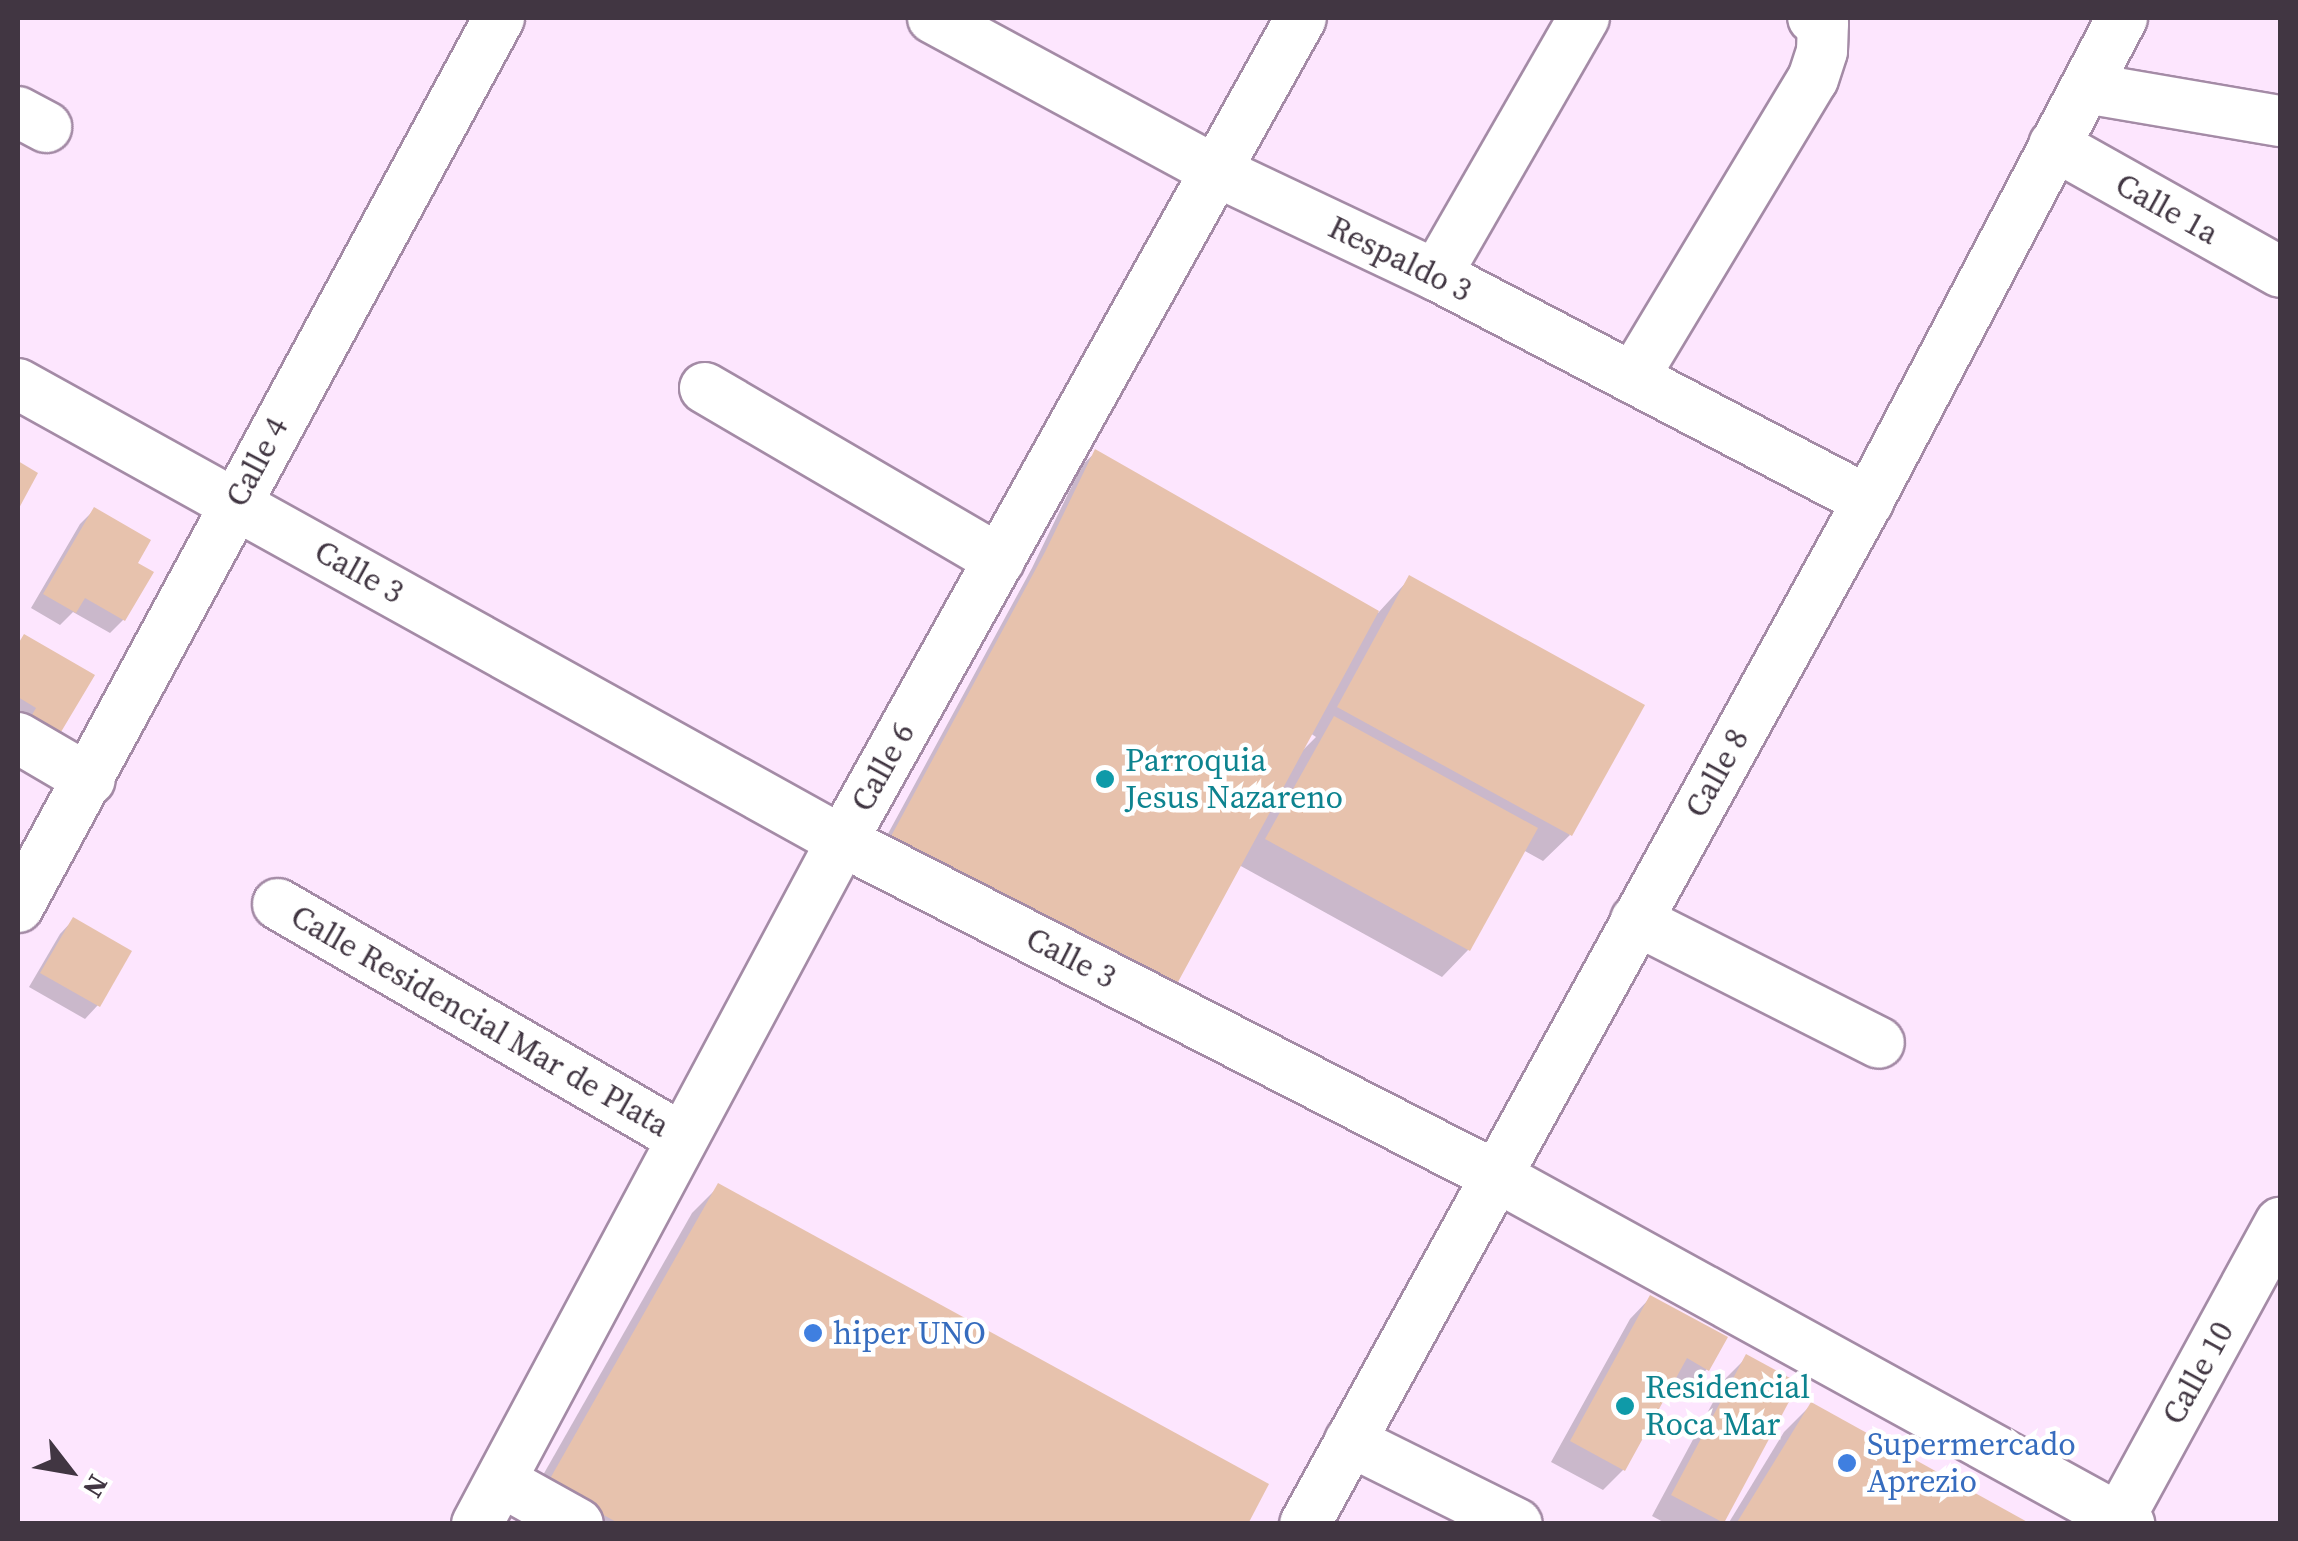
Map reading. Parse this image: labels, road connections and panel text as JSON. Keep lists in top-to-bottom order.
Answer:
{
  "streets": {
    "street": [
      "Calle 1a",
      "Respaldo 3",
      "Calle 4",
      "Calle 3",
      "Calle 6",
      "Calle 8",
      "Calle Residencial Mar de Plata",
      "Calle 10"
    ]
  },
  "crossings": [
    ["Calle 1a", "Calle 8"],
    ["Respaldo 3", "Calle 6"],
    ["Respaldo 3", "Calle 8"],
    ["Calle 4", "Calle 3"],
    ["Calle 3", "Calle 6"],
    ["Calle 3", "Calle 8"],
    ["Calle 3", "Calle 10"],
    ["Calle 6", "Calle Residencial Mar de Plata"]
  ],
  "places": [
    "Parroquia Jesus Nazareno",
    "hiper UNO",
    "Residencial Roca Mar",
    "Supermercado Aprezio"
  ],
  "north": "bottom right"
}
